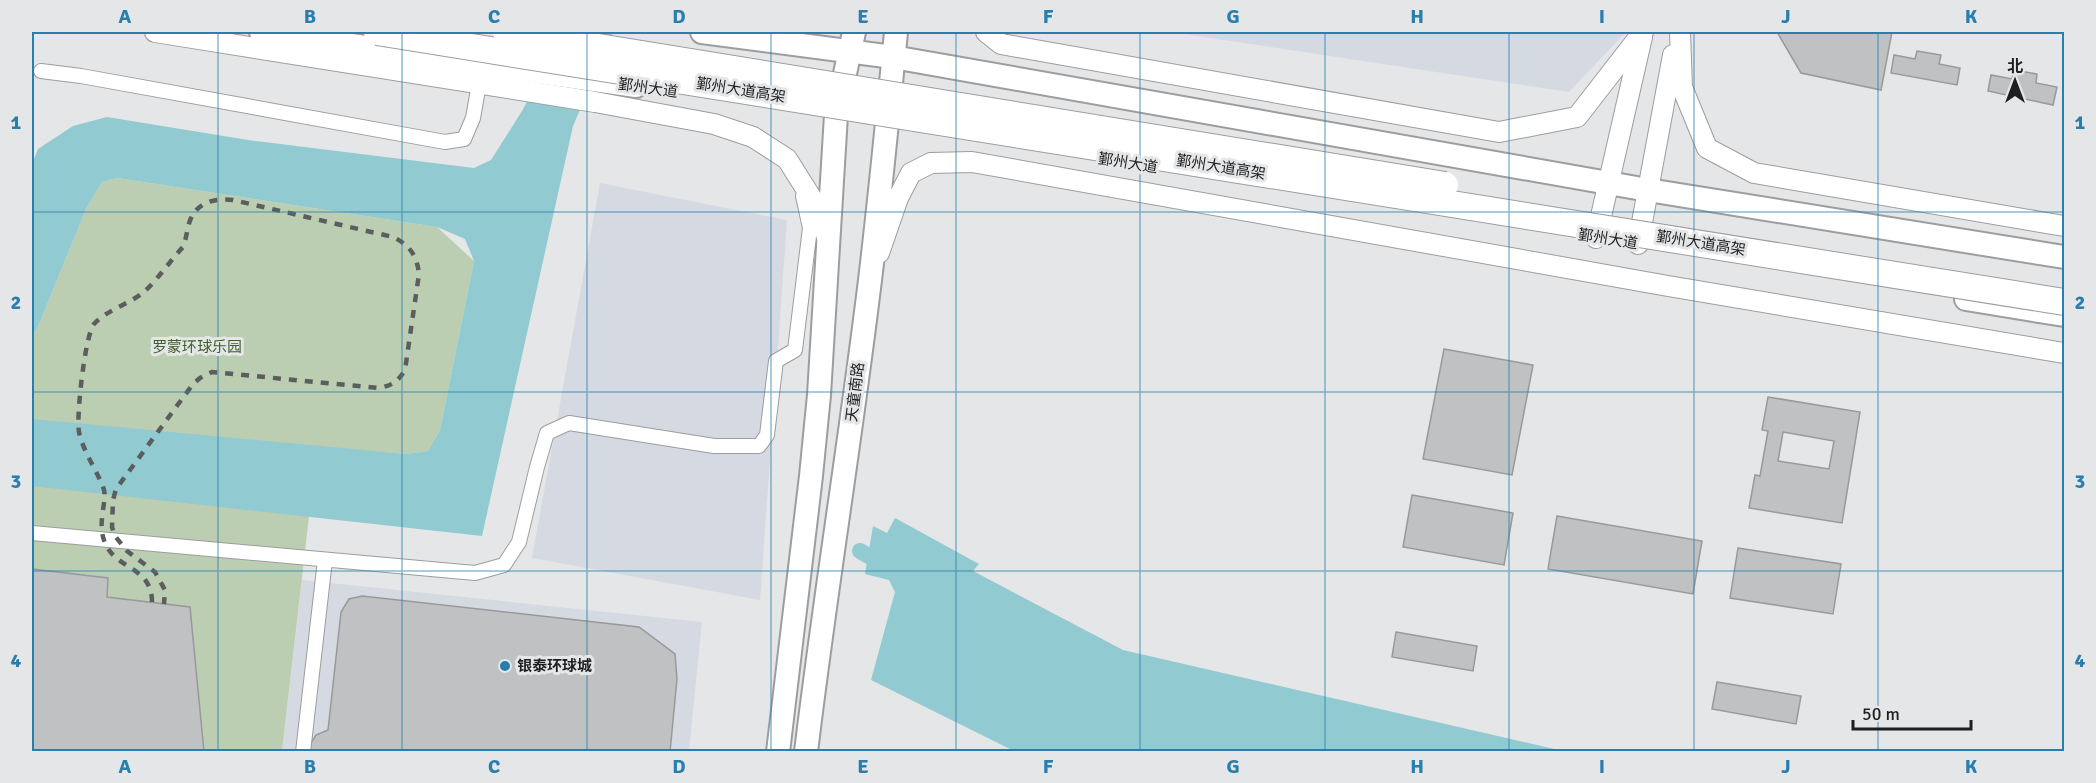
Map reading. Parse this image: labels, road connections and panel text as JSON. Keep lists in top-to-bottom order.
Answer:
{
  "streets": {
    "highway": ["鄞州大道高架"],
    "main road": ["鄞州大道", "天童南路"]
  },
  "crossings": [
    ["鄞州大道", "天童南路"]
  ],
  "parks": ["罗蒙环球乐园"],
  "places": ["银泰环球城"],
  "scale_bar": "50 m",
  "north": "top",
  "grid": {
    "columns": [
      "A",
      "B",
      "C",
      "D",
      "E",
      "F",
      "G",
      "H",
      "I",
      "J",
      "K"
    ],
    "rows": [
      "1",
      "2",
      "3",
      "4"
    ]
  }
}
